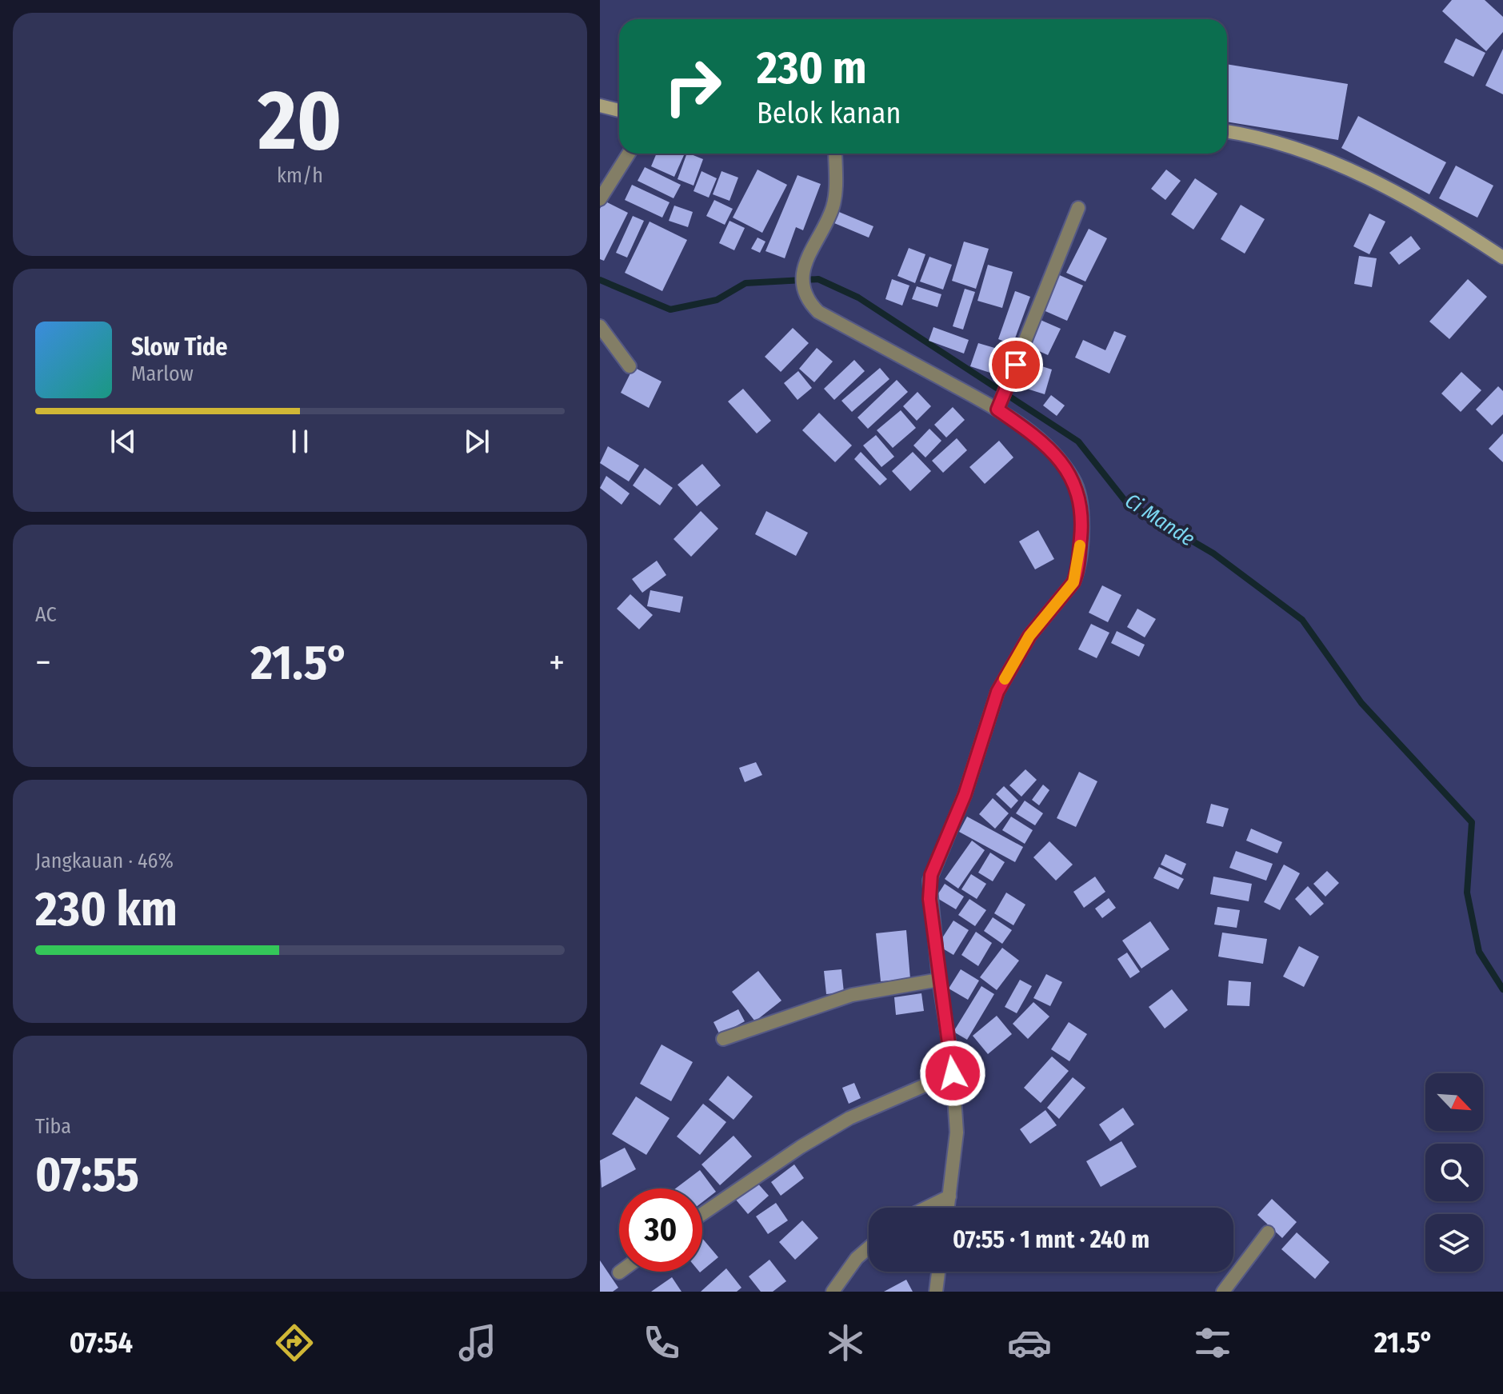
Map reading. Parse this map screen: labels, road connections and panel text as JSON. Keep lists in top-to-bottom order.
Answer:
{
  "water": ["Ci Mande"],
  "north": "bottom right",
  "page": {
    "tile": [
      ["20", "km/h"],
      "AC",
      ["Jangkauan · 46%", "230 km"],
      ["Tiba", "07:55"]
    ],
    "turn": ["230 m", "Belok kanan"],
    "song": ["Slow Tide", "Marlow"],
    "heat": ["−", "21.5°", "+"],
    "limit": "30",
    "trip": "07:55 · 1 mnt · 240 m",
    "tabs": ["07:54", "21.5°"]
  }
}
